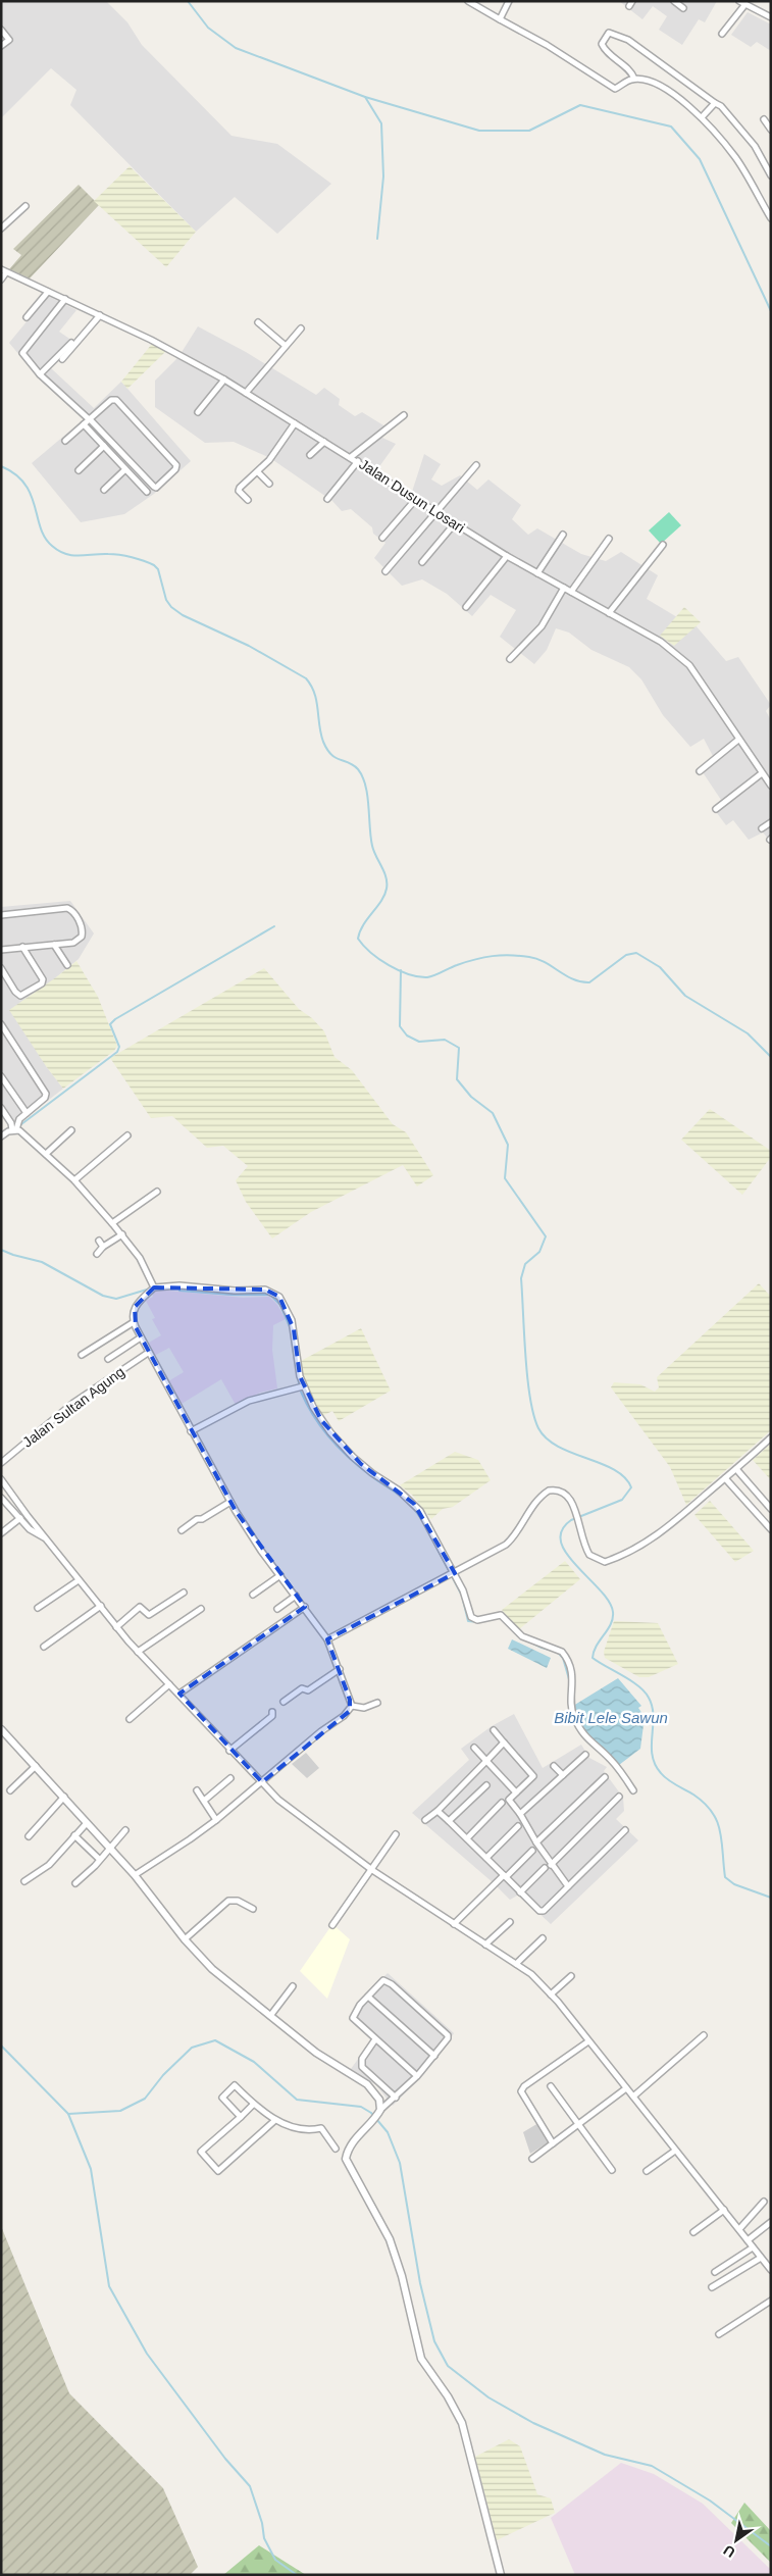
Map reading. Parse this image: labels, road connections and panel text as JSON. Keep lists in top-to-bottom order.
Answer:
{
  "streets": {
    "street": ["Jalan Dusun Losari", "Jalan Sultan Agung"]
  },
  "water": ["Bibit Lele Sawun"],
  "north": "bottom left"
}
